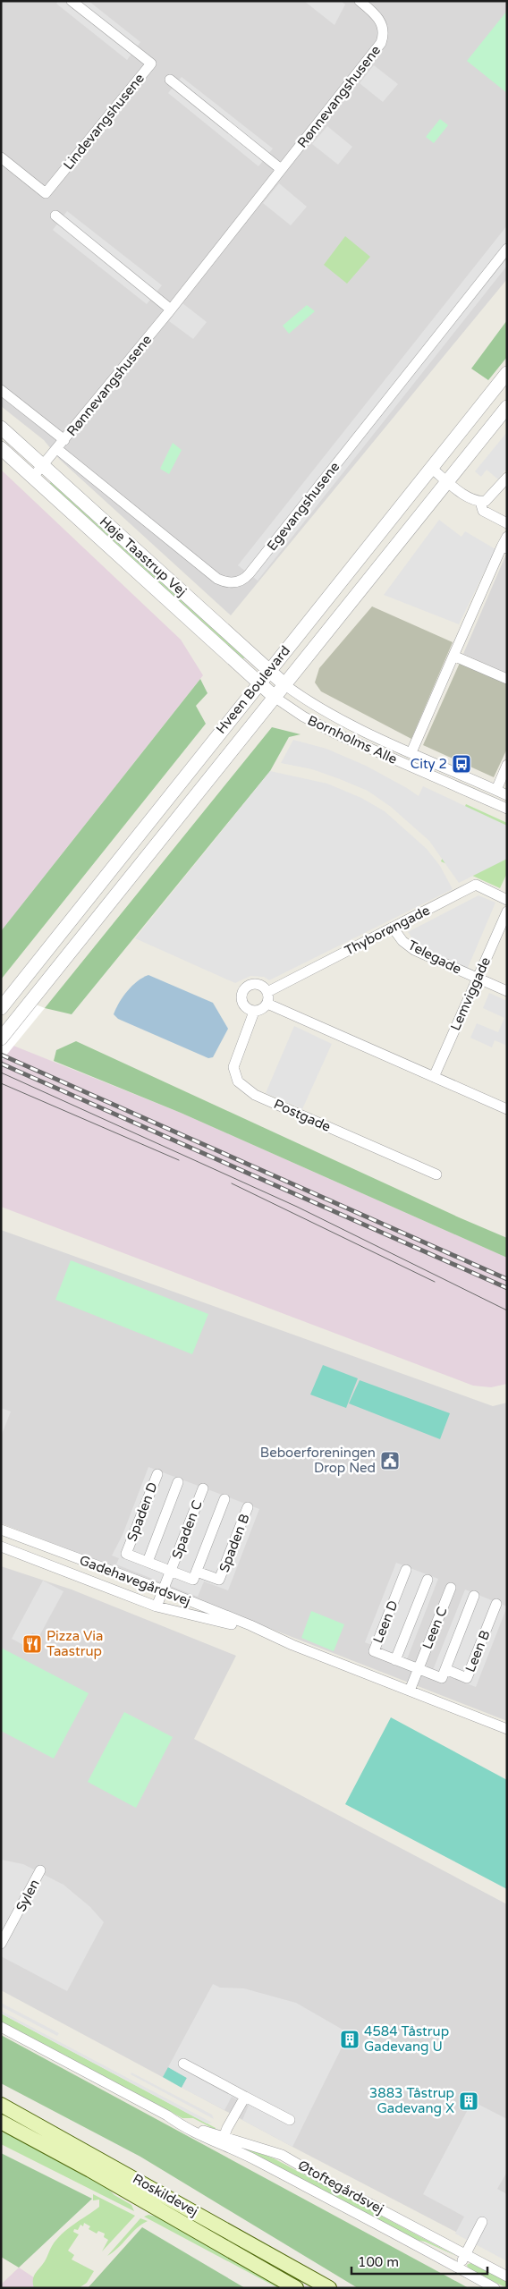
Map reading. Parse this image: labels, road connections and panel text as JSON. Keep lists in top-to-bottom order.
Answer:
{
  "streets": {
    "main road": ["Roskildevej"],
    "street": [
      "Rønnevangshusene",
      "Lindevangshusene",
      "Egevangshusene",
      "Høje Taastrup Vej",
      "Hveen Boulevard",
      "Bornholms Alle",
      "Thyborøngade",
      "Telegade",
      "Lemviggade",
      "Postgade",
      "Spaden D",
      "Spaden C",
      "Spaden B",
      "Gadehavegårdsvej",
      "Leen D",
      "Leen C",
      "Leen B",
      "Sylen",
      "Øtoftegårdsvej"
    ]
  },
  "crossings": [
    ["Rønnevangshusene", "Egevangshusene"],
    ["Rønnevangshusene", "Høje Taastrup Vej"],
    ["Høje Taastrup Vej", "Hveen Boulevard"],
    ["Høje Taastrup Vej", "Bornholms Alle"],
    ["Hveen Boulevard", "Bornholms Alle"],
    ["Thyborøngade", "Telegade"],
    ["Thyborøngade", "Postgade"],
    ["Telegade", "Lemviggade"],
    ["Spaden D", "Spaden C"],
    ["Spaden D", "Spaden B"],
    ["Spaden C", "Spaden B"],
    ["Spaden C", "Gadehavegårdsvej"],
    ["Gadehavegårdsvej", "Leen C"],
    ["Leen D", "Leen C"],
    ["Leen D", "Leen B"],
    ["Leen C", "Leen B"]
  ],
  "places": {
    "bus stop": ["City 2"],
    "public building": ["Beboerforeningen Drop Ned"],
    "restaurant": ["Pizza Via Taastrup"],
    "building": ["4584 Tåstrup Gadevang U", "3883 Tåstrup Gadevang X"]
  },
  "scale_bar": "100 m"
}
